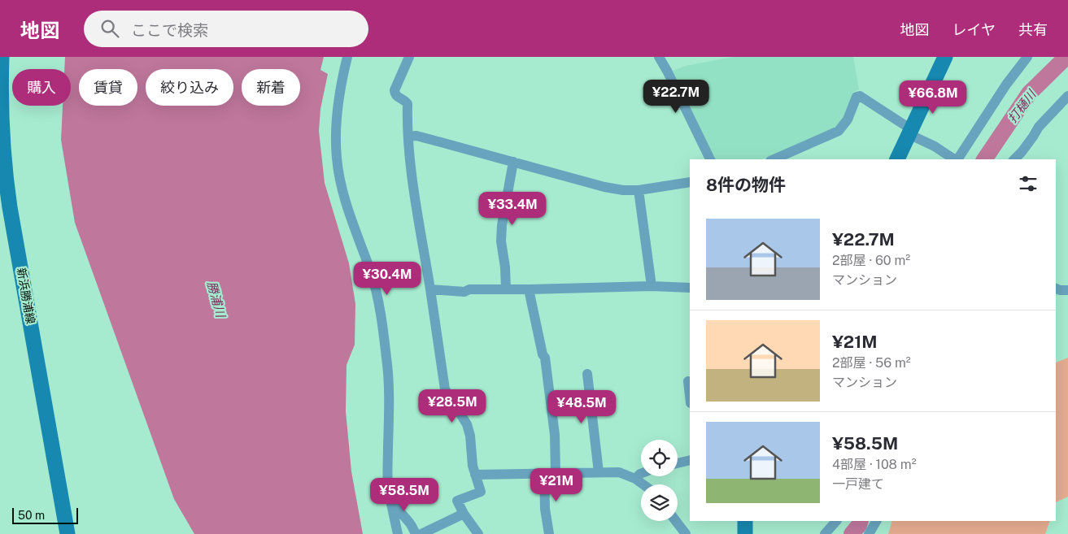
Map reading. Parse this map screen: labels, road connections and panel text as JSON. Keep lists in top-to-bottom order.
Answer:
{
  "streets": {
    "main road": ["新浜勝浦線"]
  },
  "water": ["打樋川", "勝浦川"],
  "scale_bar": "50 m",
  "page": {
    "header": "地図",
    "search": "ここで検索",
    "nav": ["地図", "レイヤ", "共有"],
    "chip": [
      "購入",
      "賃貸",
      "絞り込み",
      "新着"
    ],
    "price": [
      "¥22.7M",
      "¥66.8M",
      "¥33.4M",
      "¥30.4M",
      "¥28.5M",
      "¥48.5M",
      "¥21M",
      "¥58.5M"
    ],
    "heading": "8件の物件",
    "list": [
      {
        "name": "¥22.7M",
        "note": "2部屋 · 60 m² · マンション"
      },
      {
        "name": "¥21M",
        "note": "2部屋 · 56 m² · マンション"
      },
      {
        "name": "¥58.5M",
        "note": "4部屋 · 108 m² · 一戸建て"
      }
    ],
    "scale": "50 m"
  }
}
